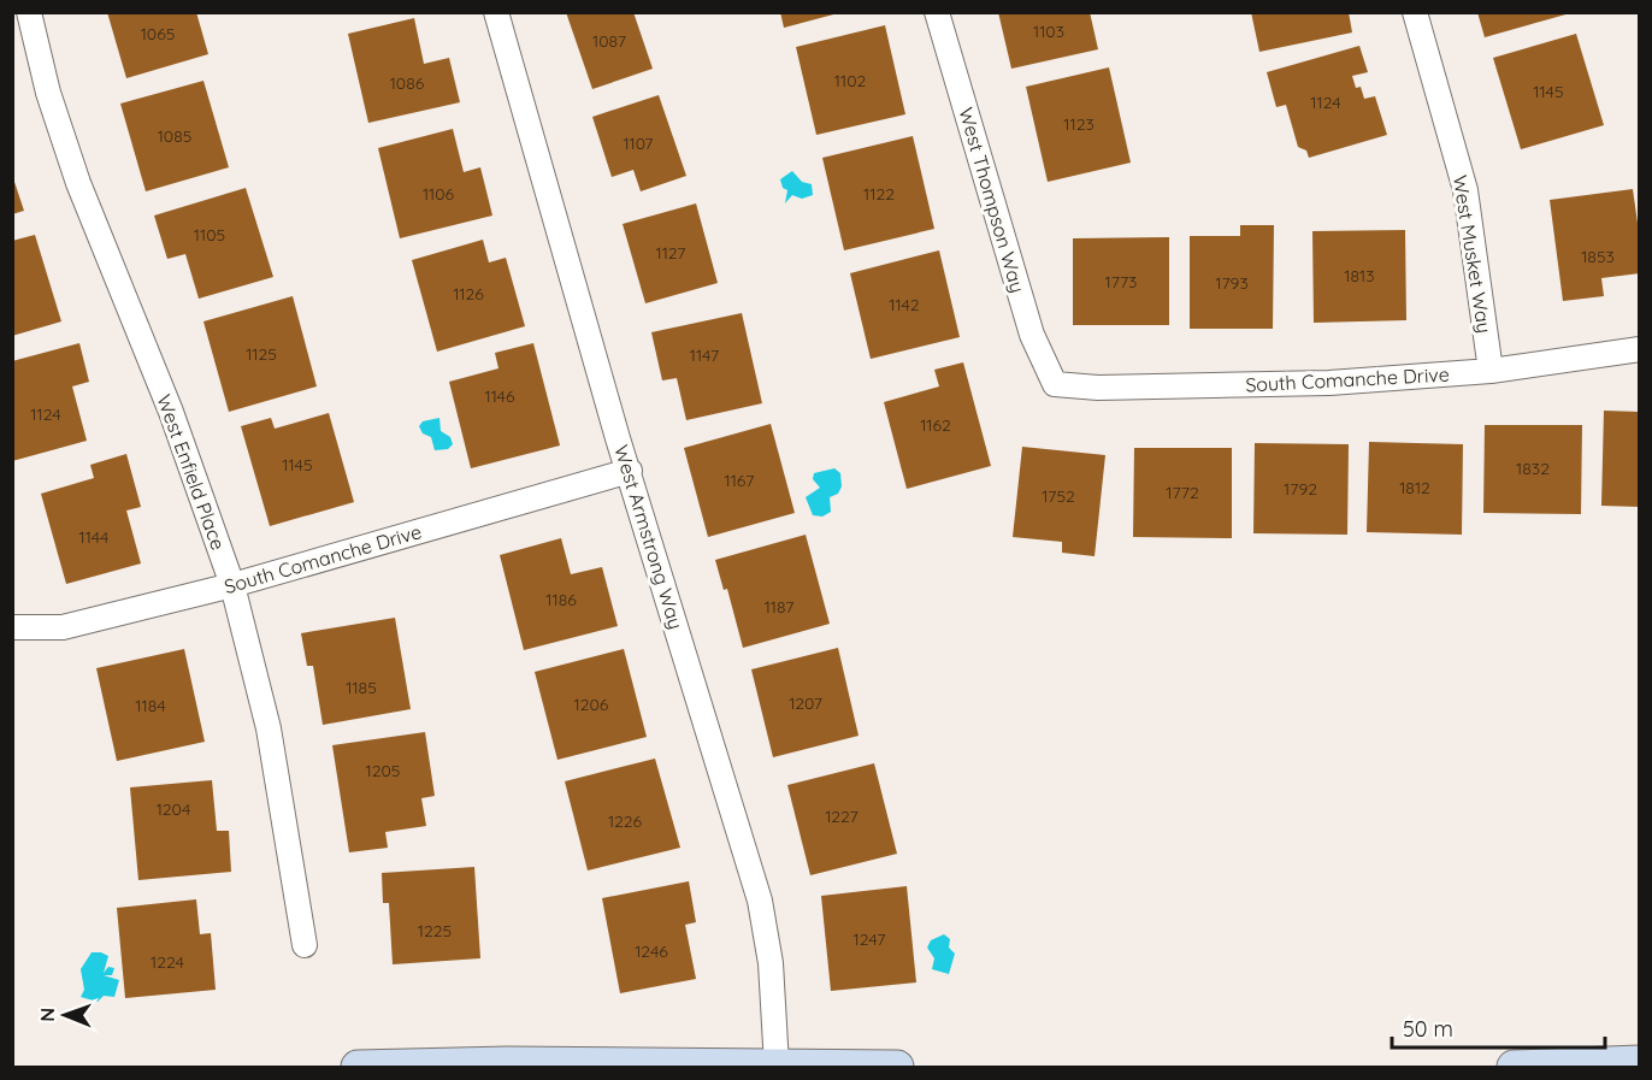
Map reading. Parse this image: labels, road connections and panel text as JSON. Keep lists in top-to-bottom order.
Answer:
{
  "streets": {
    "street": [
      "West Thompson Way",
      "West Musket Way",
      "South Comanche Drive",
      "West Enfield Place",
      "West Armstrong Way"
    ]
  },
  "crossings": [
    ["West Thompson Way", "South Comanche Drive"],
    ["West Musket Way", "South Comanche Drive"],
    ["South Comanche Drive", "West Enfield Place"],
    ["South Comanche Drive", "West Armstrong Way"]
  ],
  "house_numbers": [
    "1103",
    "1065",
    "1087",
    "1102",
    "1086",
    "1145",
    "1124",
    "1123",
    "1085",
    "1107",
    "1106",
    "1122",
    "1105",
    "1127",
    "1853",
    "1813",
    "1773",
    "1793",
    "1126",
    "1142",
    "1125",
    "1147",
    "1146",
    "1124",
    "1162",
    "1145",
    "1832",
    "1167",
    "1812",
    "1792",
    "1772",
    "1752",
    "1144",
    "1186",
    "1187",
    "1185",
    "1207",
    "1206",
    "1184",
    "1205",
    "1204",
    "1227",
    "1226",
    "1225",
    "1247",
    "1246",
    "1224"
  ],
  "scale_bar": "50 m",
  "north": "left"
}
